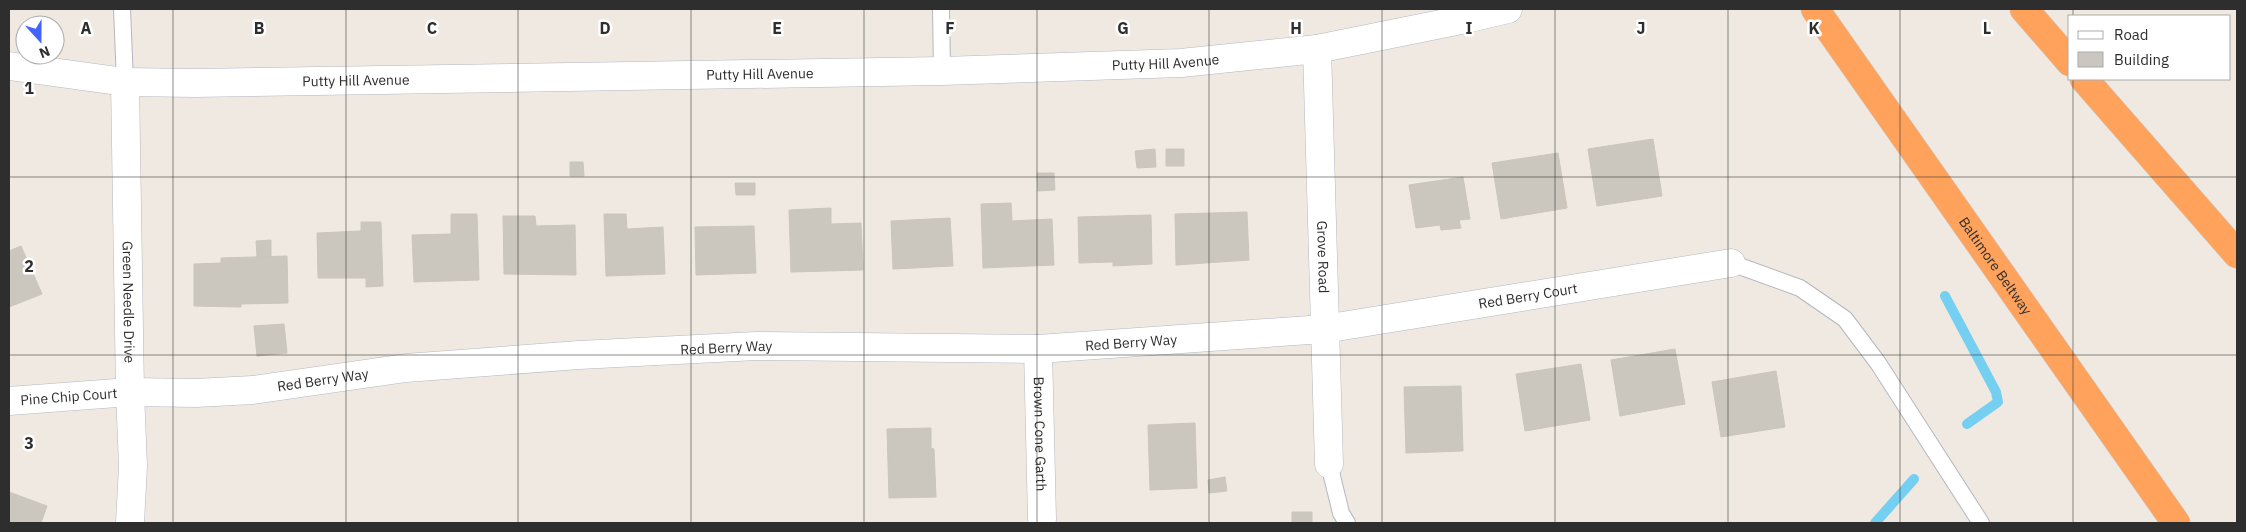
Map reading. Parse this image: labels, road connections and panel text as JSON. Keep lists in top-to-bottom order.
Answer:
{
  "streets": {
    "highway": ["Baltimore Beltway"],
    "street": [
      "Putty Hill Avenue",
      "Grove Road",
      "Red Berry Court",
      "Green Needle Drive",
      "Red Berry Way",
      "Pine Chip Court",
      "Brown Cone Garth"
    ]
  },
  "crossings": [
    ["Putty Hill Avenue", "Grove Road"],
    ["Putty Hill Avenue", "Green Needle Drive"],
    ["Grove Road", "Red Berry Court"],
    ["Grove Road", "Red Berry Way"],
    ["Red Berry Court", "Red Berry Way"],
    ["Green Needle Drive", "Red Berry Way"],
    ["Green Needle Drive", "Pine Chip Court"],
    ["Red Berry Way", "Pine Chip Court"],
    ["Red Berry Way", "Brown Cone Garth"]
  ],
  "legend": ["Road", "Building"],
  "north": "bottom",
  "grid": {
    "columns": [
      "A",
      "B",
      "C",
      "D",
      "E",
      "F",
      "G",
      "H",
      "I",
      "J",
      "K",
      "L"
    ],
    "rows": ["1", "2", "3"]
  }
}
